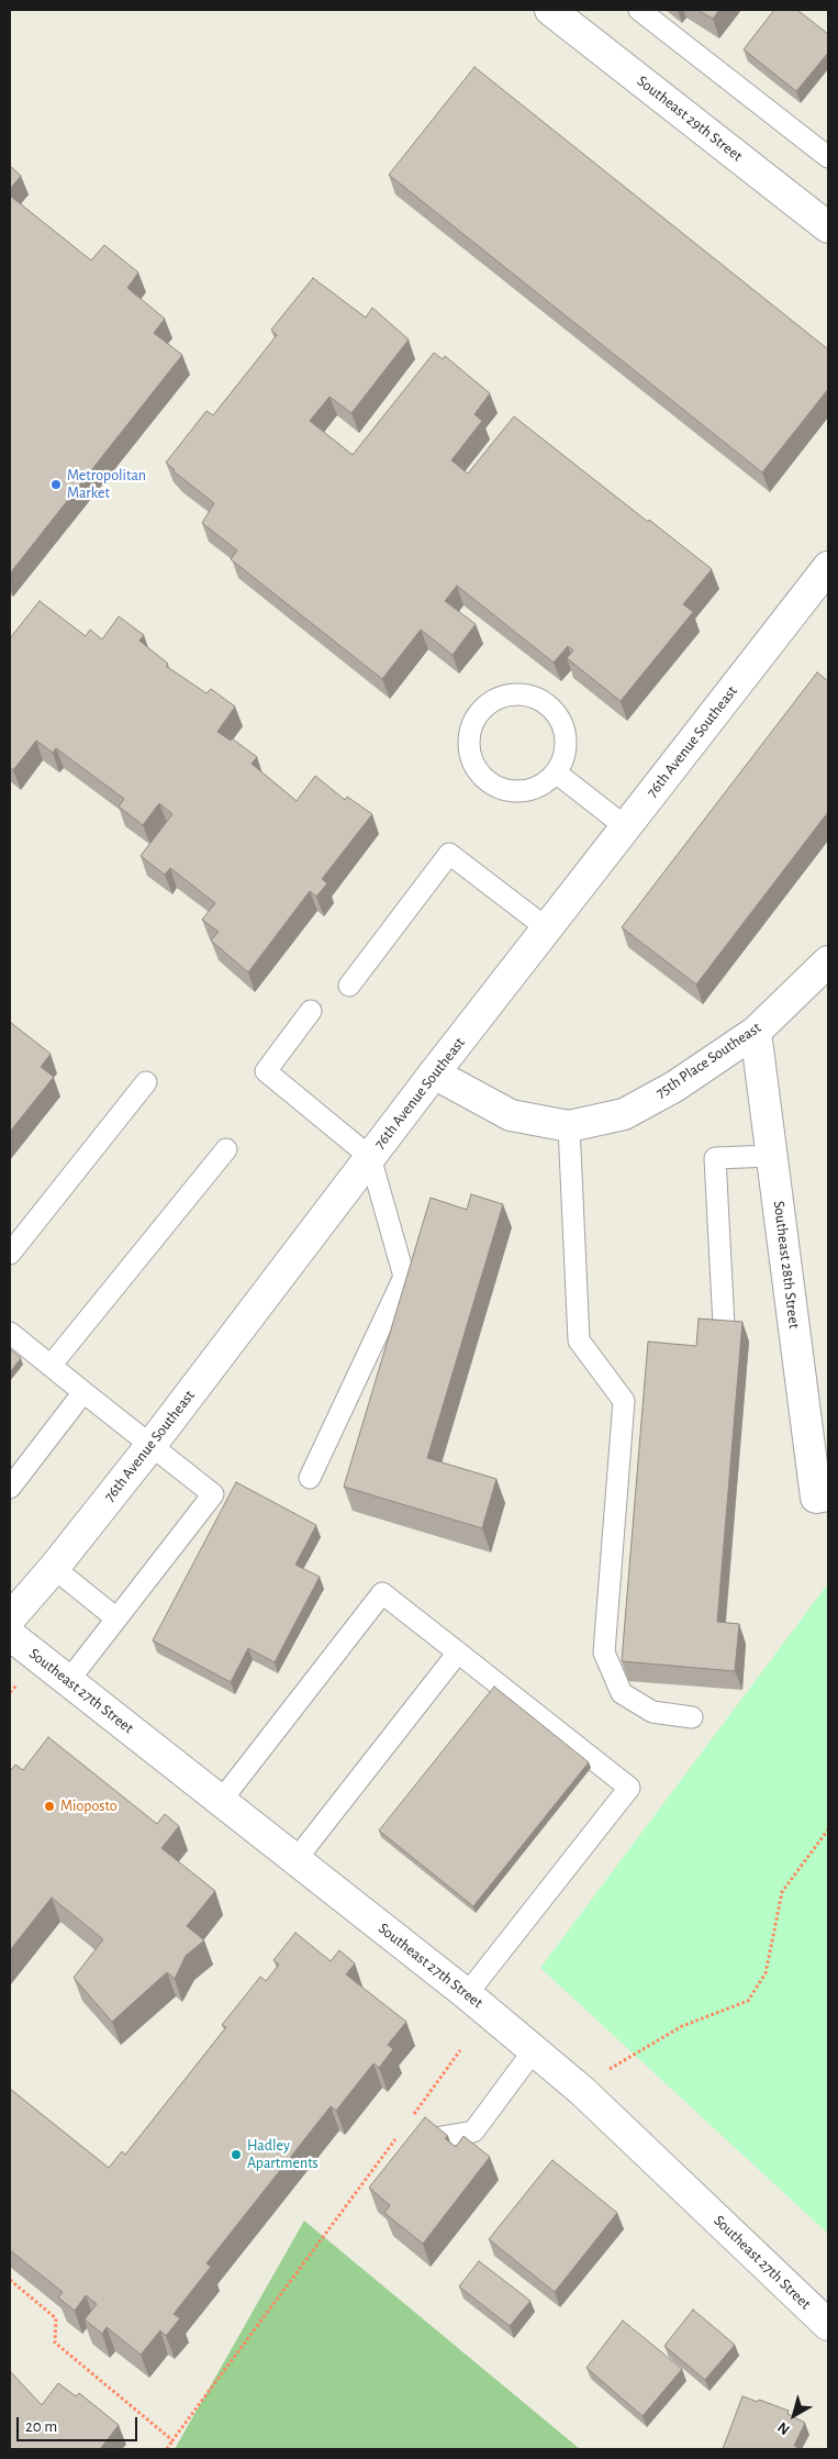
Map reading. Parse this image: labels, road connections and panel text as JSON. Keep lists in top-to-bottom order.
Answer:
{
  "streets": {
    "street": [
      "Southeast 29th Street",
      "76th Avenue Southeast",
      "75th Place Southeast",
      "Southeast 28th Street",
      "Southeast 27th Street"
    ]
  },
  "crossings": [
    ["75th Place Southeast", "Southeast 28th Street"]
  ],
  "places": ["Metropolitan Market", "Mioposto", "Hadley Apartments"],
  "scale_bar": "20 m",
  "north": "bottom left"
}
